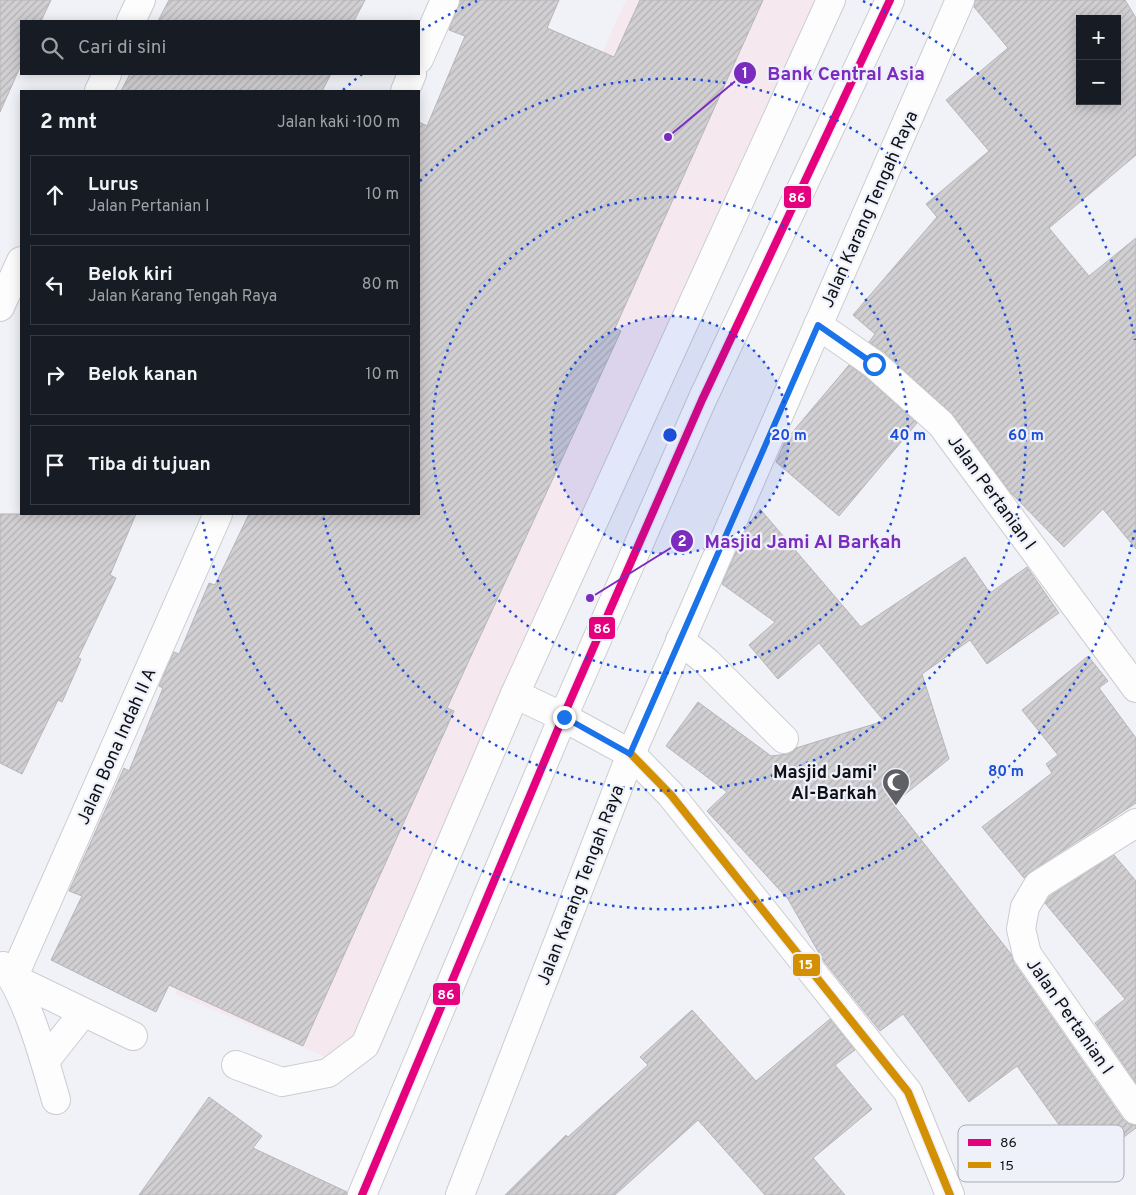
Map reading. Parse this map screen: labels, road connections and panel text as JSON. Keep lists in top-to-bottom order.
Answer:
{
  "streets": {
    "street": ["Jalan Karang Tengah Raya", "Jalan Pertanian I", "Jalan Bona Indah II A"]
  },
  "crossings": [
    ["Jalan Karang Tengah Raya", "Jalan Pertanian I"]
  ],
  "places": {
    "other": ["Bank Central Asia", "Masjid Jami Al Barkah"],
    "mosque": ["Masjid Jami' Al-Barkah"]
  },
  "lines": ["transit line 86", "transit line 15"],
  "legend": ["86", "15"],
  "page": {
    "map_buttons": ["+", "−"],
    "search": "Cari di sini",
    "heading": ["2 mnt", "Jalan kaki · 100 m"],
    "list": [
      ["Lurus", "Jalan Pertanian I", "10 m"],
      ["Belok kiri", "Jalan Karang Tengah Raya", "80 m"],
      ["Belok kanan", "10 m"],
      "Tiba di tujuan"
    ]
  },
  "rings": [
    "20 m",
    "40 m",
    "60 m",
    "80 m"
  ]
}
